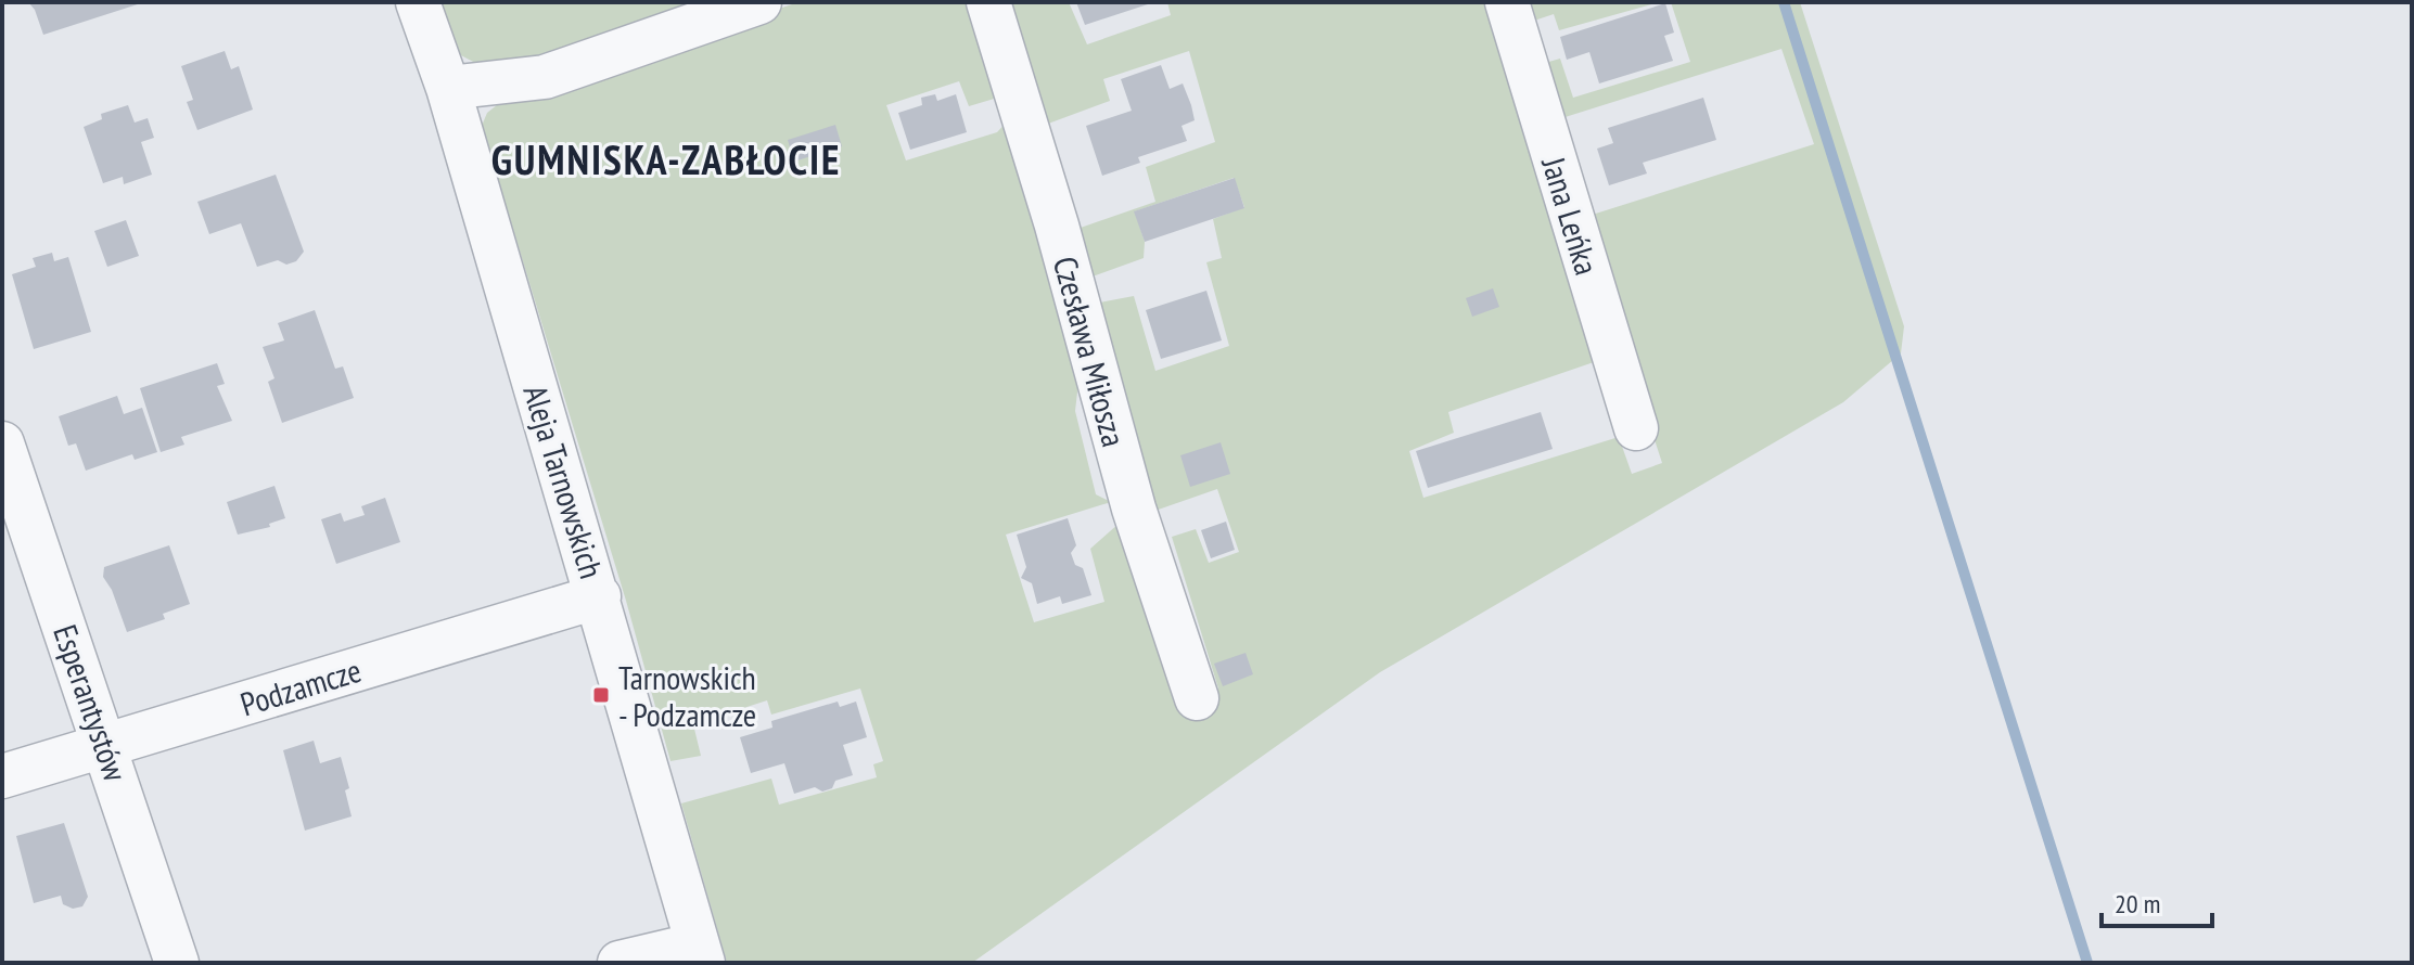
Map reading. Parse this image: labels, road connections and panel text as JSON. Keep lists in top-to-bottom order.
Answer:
{
  "streets": {
    "street": [
      "Jana Leńka",
      "Czesława Miłosza",
      "Aleja Tarnowskich",
      "Podzamcze",
      "Esperantystów"
    ]
  },
  "crossings": [
    ["Aleja Tarnowskich", "Podzamcze"],
    ["Podzamcze", "Esperantystów"]
  ],
  "districts": ["GUMNISKA-ZABŁOCIE"],
  "places": {
    "transit": ["Tarnowskich - Podzamcze"]
  },
  "scale_bar": "20 m"
}
